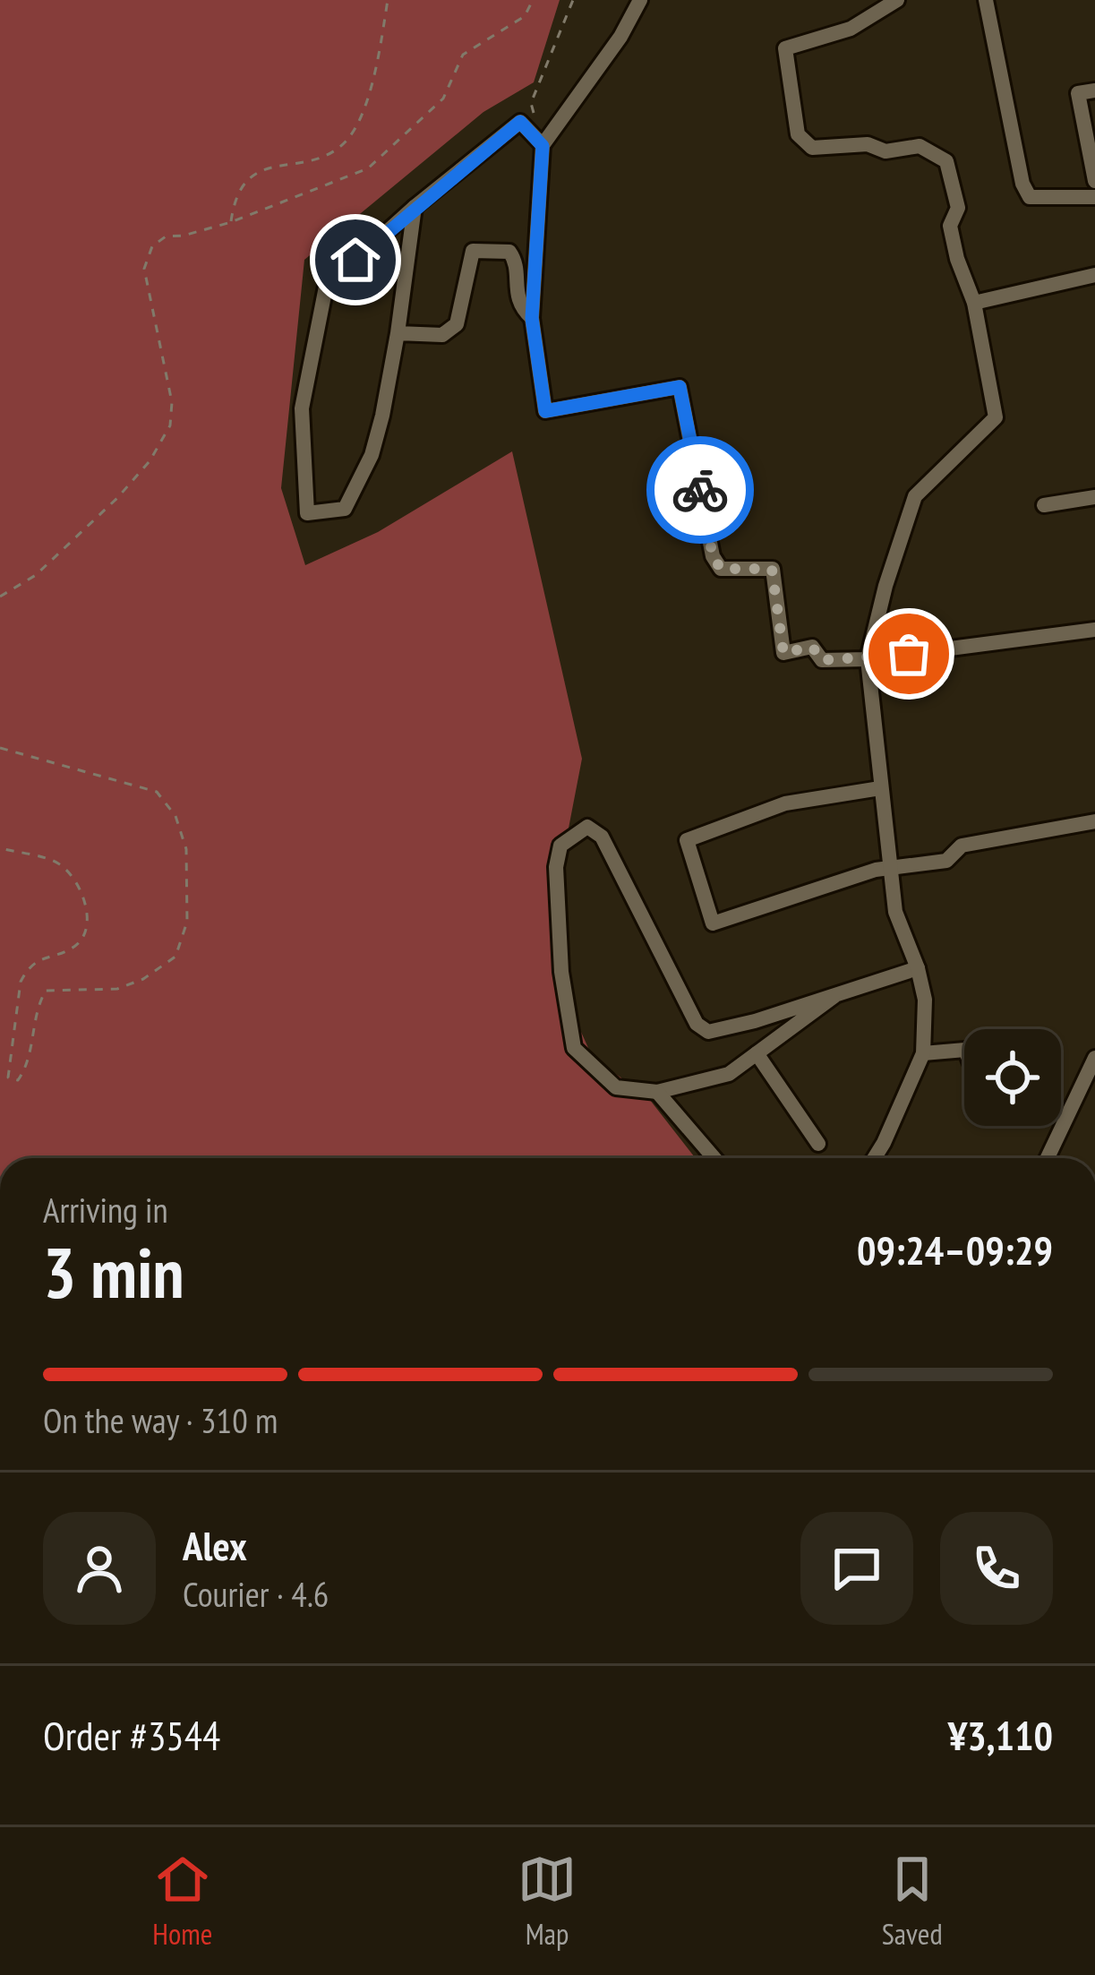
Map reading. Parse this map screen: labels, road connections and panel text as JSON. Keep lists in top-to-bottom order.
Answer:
{
  "page": {
    "heading": ["3 min", "Arriving in", "09:24–09:29"],
    "panel": [
      "Alex",
      "Courier · 4.6",
      "Order #3544",
      "¥3,110"
    ],
    "bar": "On the way · 310 m",
    "tabs": ["Home", "Map", "Saved"]
  }
}
